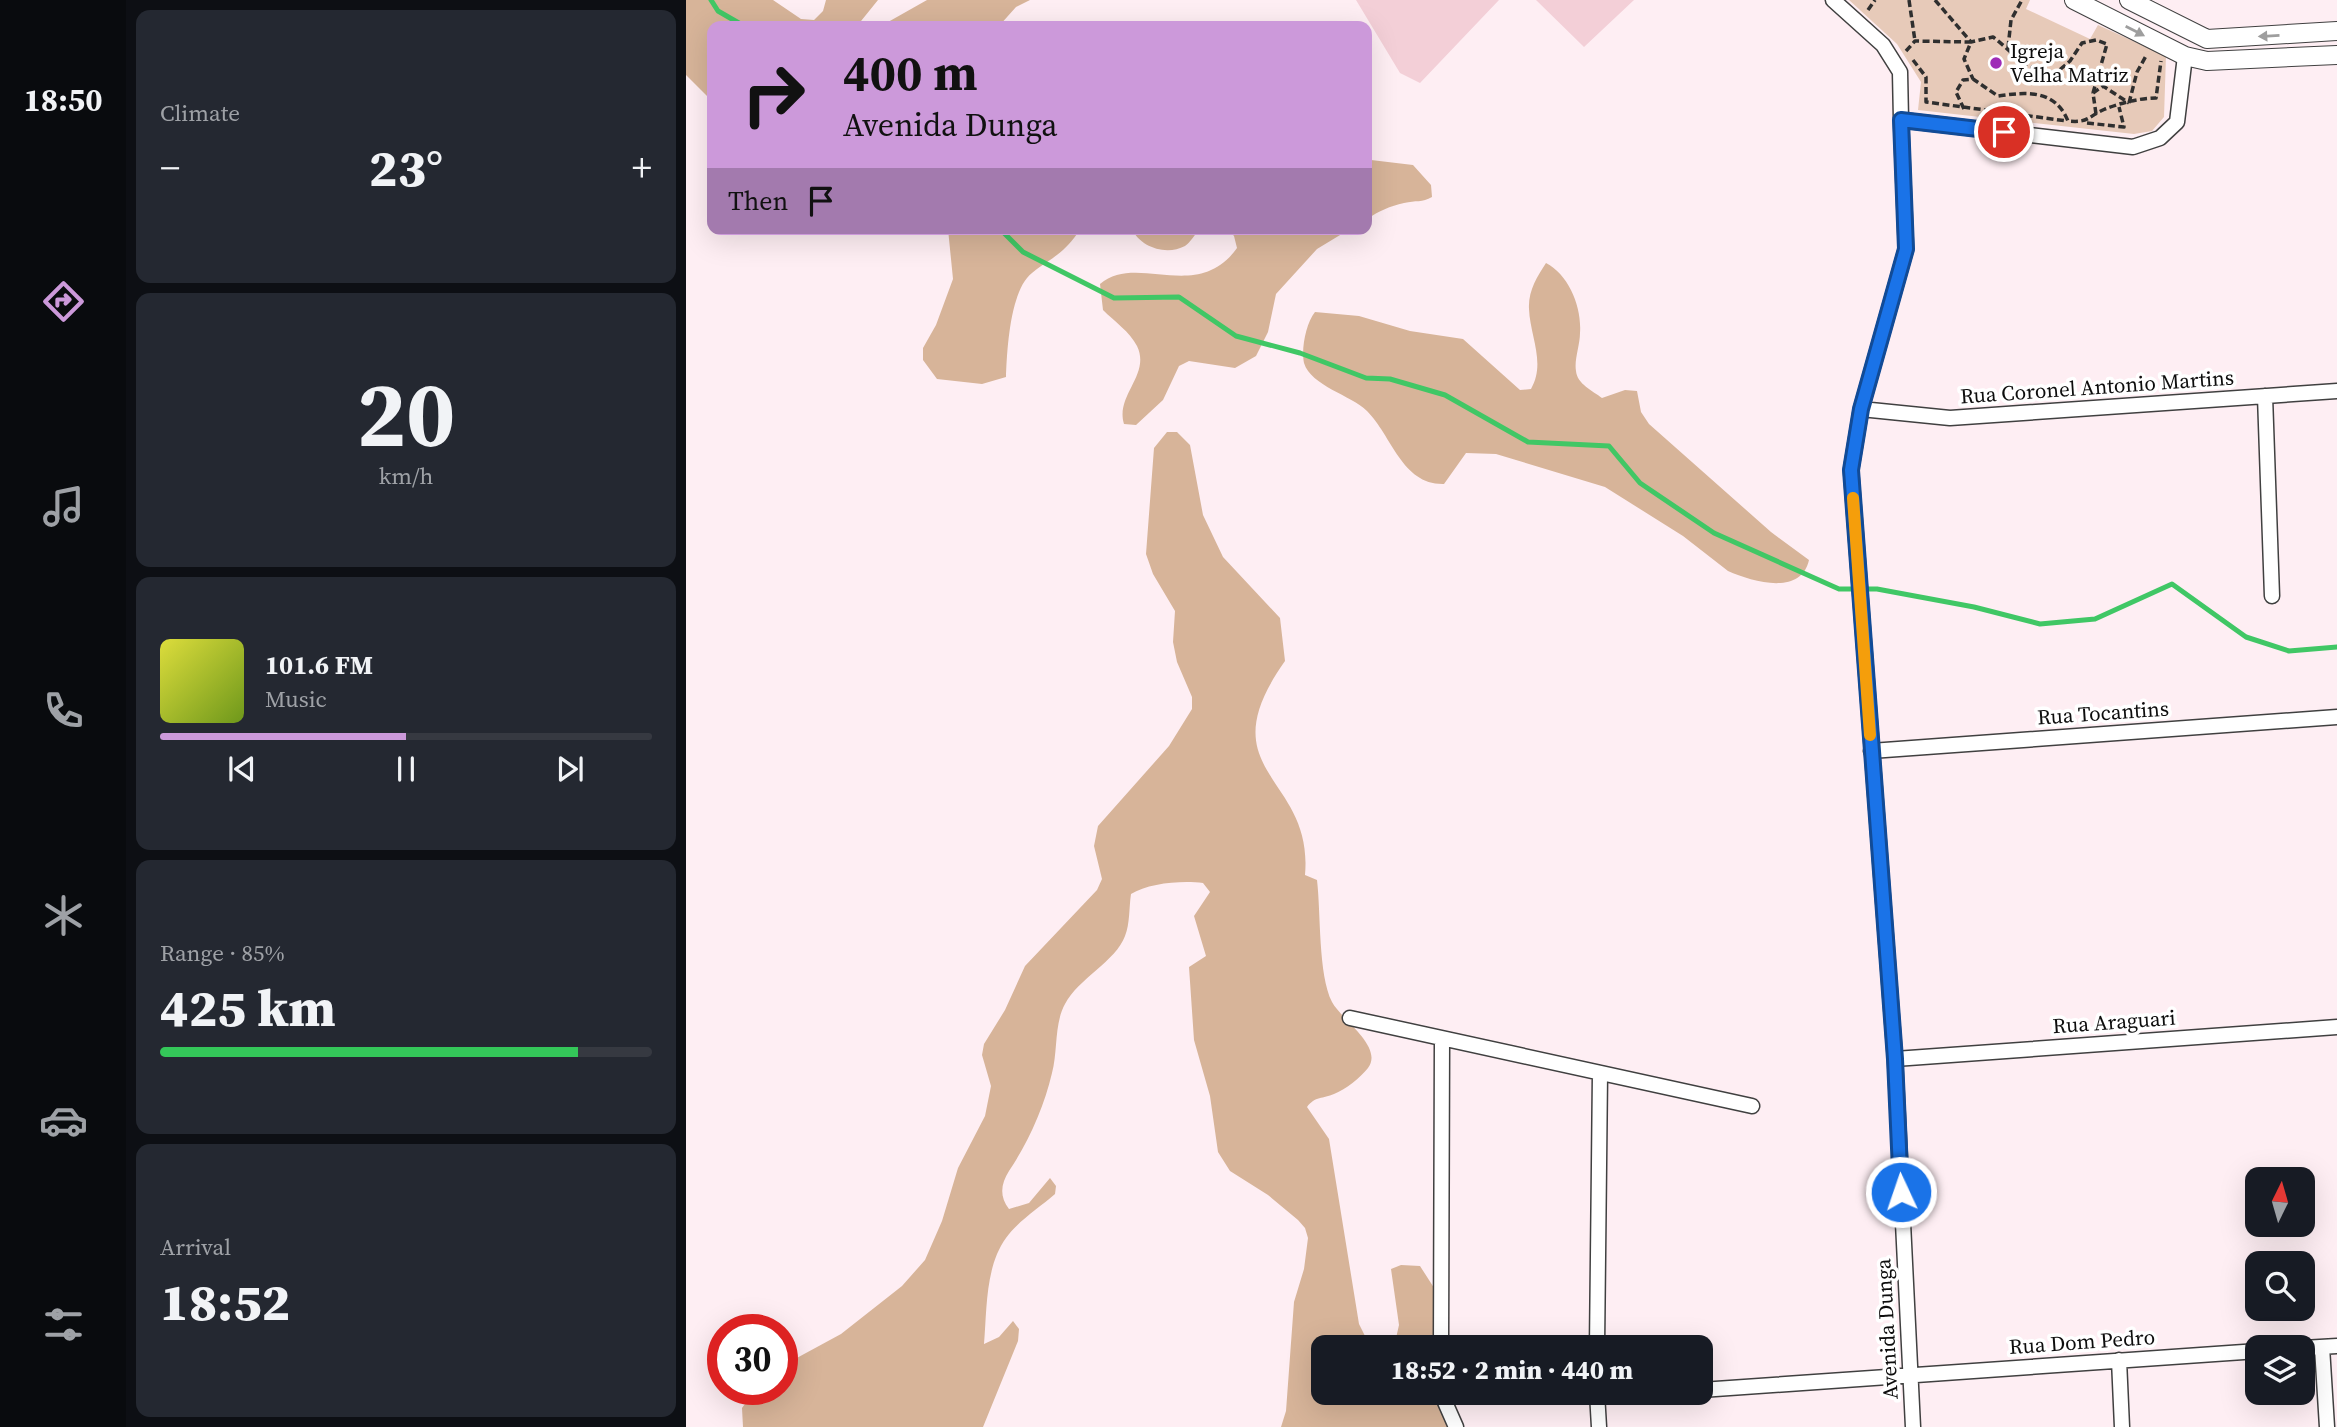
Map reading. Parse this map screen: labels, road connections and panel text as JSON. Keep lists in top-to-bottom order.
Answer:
{
  "streets": {
    "street": [
      "Rua Coronel Antonio Martins",
      "Rua Tocantins",
      "Rua Araguari",
      "Avenida Dunga",
      "Rua Dom Pedro"
    ]
  },
  "crossings": [
    ["Rua Coronel Antonio Martins", "Avenida Dunga"],
    ["Rua Tocantins", "Avenida Dunga"],
    ["Rua Araguari", "Avenida Dunga"],
    ["Avenida Dunga", "Rua Dom Pedro"]
  ],
  "places": ["Igreja Velha Matriz"],
  "north": "top",
  "page": {
    "tabs": "18:50",
    "tile": [
      "Climate",
      ["20", "km/h"],
      ["Range · 85%", "425 km"],
      ["Arrival", "18:52"]
    ],
    "turn": ["400 m", "Avenida Dunga"],
    "heat": ["−", "23°", "+"],
    "then": "Then",
    "song": ["101.6 FM", "Music"],
    "limit": "30",
    "trip": "18:52 · 2 min · 440 m"
  }
}
